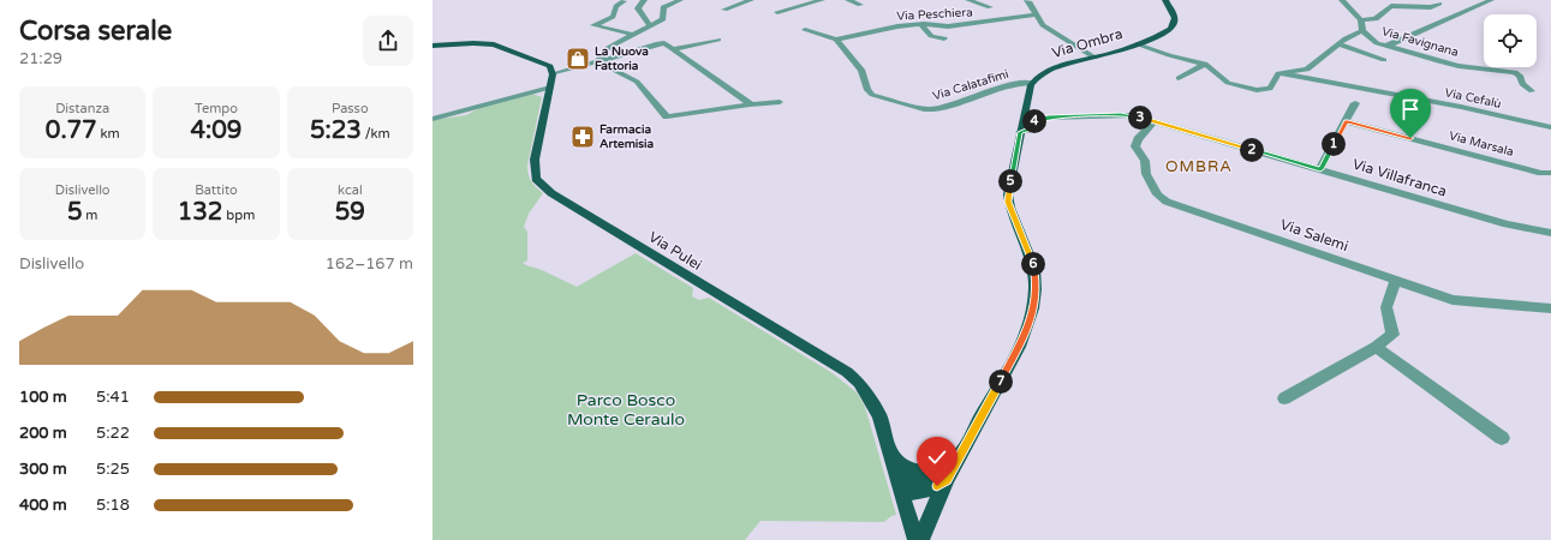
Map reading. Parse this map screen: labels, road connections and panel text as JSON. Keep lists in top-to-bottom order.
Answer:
{
  "streets": {
    "main road": ["Via Ombra", "Via Pulei"],
    "street": [
      "Via Peschiera",
      "Via Favignana",
      "Via Calatafimi",
      "Via Cefalù",
      "Via Marsala",
      "Via Villafranca",
      "Via Salemi"
    ]
  },
  "crossings": [
    ["Via Peschiera", "Via Calatafimi"],
    ["Via Ombra", "Via Calatafimi"],
    ["Via Villafranca", "Via Salemi"]
  ],
  "districts": ["OMBRA"],
  "parks": ["Parco Bosco Monte Ceraulo"],
  "places": {
    "shop": ["La Nuova Fattoria"],
    "pharmacy": ["Farmacia Artemisia"]
  },
  "page": {
    "heading": ["Corsa serale", "21:29"],
    "stats": [
      ["Distanza", "0.77 km"],
      ["Tempo", "4:09"],
      ["Passo", "5:23 /km"],
      ["Dislivello", "5 m"],
      ["Battito", "132 bpm"],
      ["kcal", "59"]
    ],
    "pins": [
      "3",
      "4",
      "1",
      "2",
      "5",
      "6",
      "7"
    ],
    "chart": ["Dislivello", "162–167 m"],
    "list": [
      {
        "name": "100 m",
        "note": "5:41"
      },
      {
        "name": "200 m",
        "note": "5:22"
      },
      {
        "name": "300 m",
        "note": "5:25"
      },
      {
        "name": "400 m",
        "note": "5:18"
      }
    ]
  }
}
